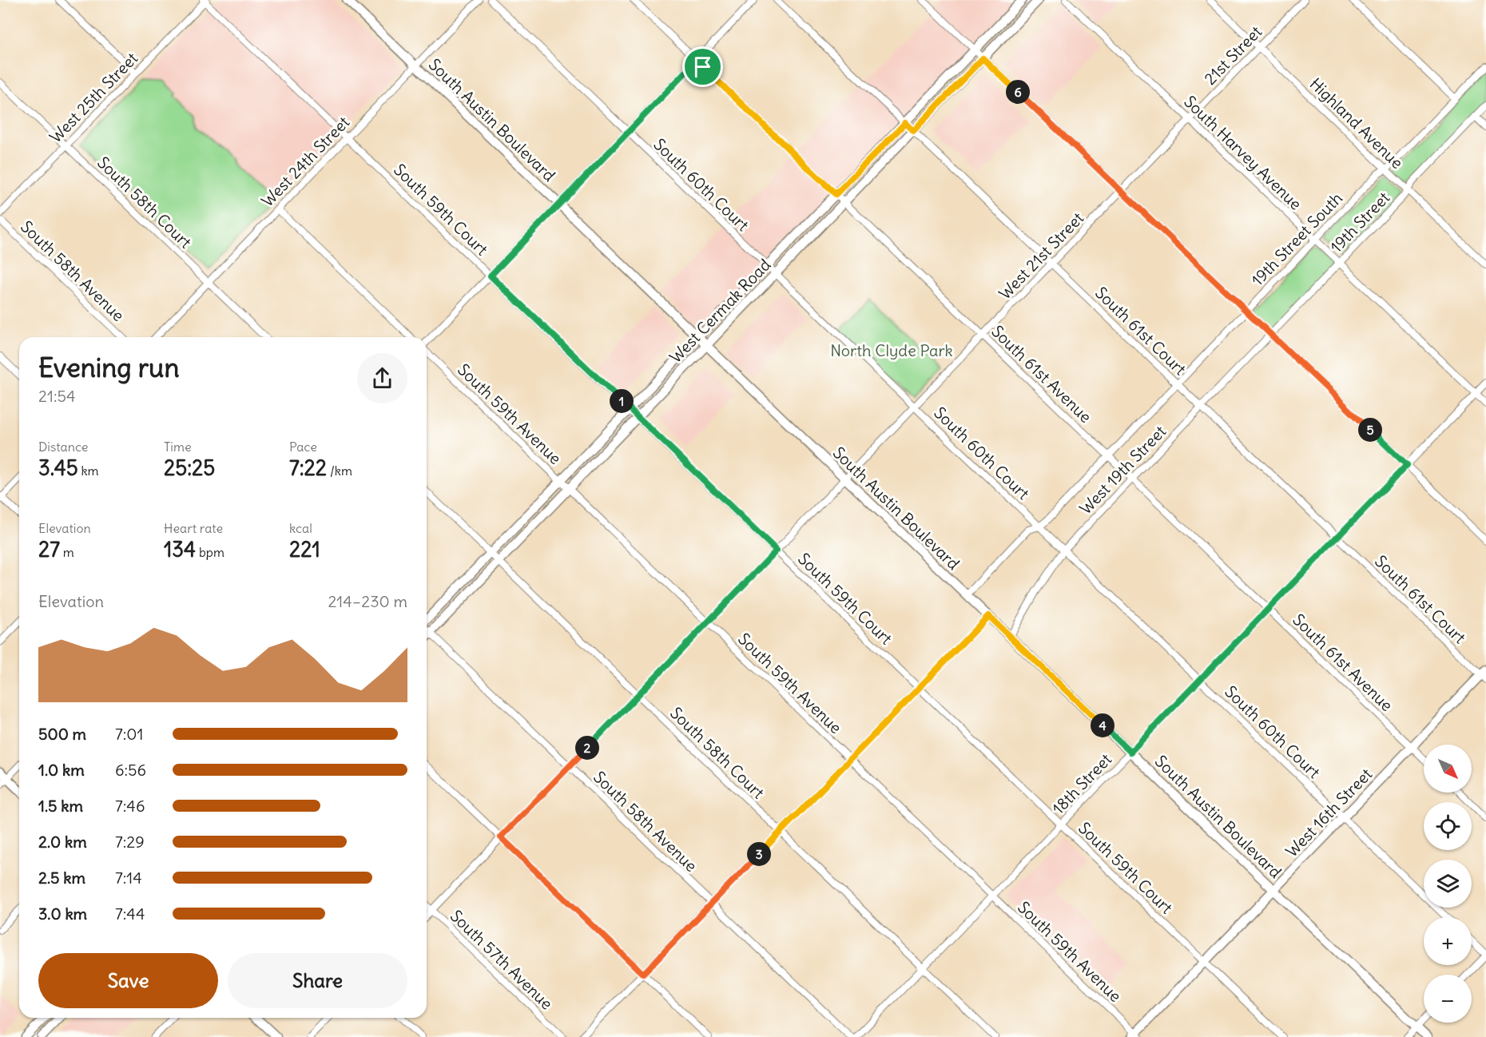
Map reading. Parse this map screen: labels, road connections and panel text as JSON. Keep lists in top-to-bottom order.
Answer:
{
  "streets": {
    "street": [
      "21st Street",
      "West 25th Street",
      "South Austin Boulevard",
      "Highland Avenue",
      "South Harvey Avenue",
      "West 24th Street",
      "South 60th Court",
      "South 58th Court",
      "South 59th Court",
      "19th Street",
      "19th Street South",
      "West 21st Street",
      "South 58th Avenue",
      "West Cermak Road",
      "South 61st Court",
      "South 61st Avenue",
      "South 59th Avenue",
      "West 19th Street",
      "18th Street",
      "West 16th Street",
      "South 57th Avenue"
    ]
  },
  "crossings": [
    ["21st Street", "Highland Avenue"],
    ["21st Street", "South Harvey Avenue"],
    ["21st Street", "West 21st Street"],
    ["West 25th Street", "South 58th Court"],
    ["West 25th Street", "South 59th Court"],
    ["South Austin Boulevard", "West 24th Street"],
    ["South Austin Boulevard", "19th Street South"],
    ["South Austin Boulevard", "West 21st Street"],
    ["South Austin Boulevard", "West Cermak Road"],
    ["South Austin Boulevard", "West 19th Street"],
    ["South Austin Boulevard", "18th Street"],
    ["South Austin Boulevard", "West 16th Street"],
    ["Highland Avenue", "19th Street"],
    ["Highland Avenue", "19th Street South"],
    ["South Harvey Avenue", "19th Street"],
    ["South Harvey Avenue", "19th Street South"],
    ["South Harvey Avenue", "18th Street"],
    ["West 24th Street", "South 58th Court"],
    ["West 24th Street", "South 59th Court"],
    ["South 60th Court", "19th Street South"],
    ["South 60th Court", "West 21st Street"],
    ["South 60th Court", "West Cermak Road"],
    ["South 60th Court", "West 19th Street"],
    ["South 60th Court", "18th Street"],
    ["South 60th Court", "West 16th Street"],
    ["South 58th Court", "West 21st Street"],
    ["South 58th Court", "West Cermak Road"],
    ["South 58th Court", "18th Street"],
    ["South 59th Court", "West 21st Street"],
    ["South 59th Court", "West Cermak Road"],
    ["South 59th Court", "18th Street"],
    ["South 59th Court", "West 16th Street"],
    ["19th Street", "West 19th Street"],
    ["19th Street South", "South 61st Court"],
    ["19th Street South", "South 61st Avenue"],
    ["West 21st Street", "South 58th Avenue"],
    ["West 21st Street", "South 61st Court"],
    ["West 21st Street", "South 61st Avenue"],
    ["West 21st Street", "South 59th Avenue"],
    ["West 21st Street", "South 57th Avenue"],
    ["South 58th Avenue", "West Cermak Road"],
    ["West Cermak Road", "South 61st Court"],
    ["West Cermak Road", "South 61st Avenue"],
    ["West Cermak Road", "South 59th Avenue"],
    ["South 61st Court", "West 19th Street"],
    ["South 61st Court", "18th Street"],
    ["South 61st Court", "West 16th Street"],
    ["South 61st Avenue", "West 19th Street"],
    ["South 61st Avenue", "18th Street"],
    ["South 61st Avenue", "West 16th Street"],
    ["South 59th Avenue", "18th Street"],
    ["South 59th Avenue", "West 16th Street"]
  ],
  "parks": ["North Clyde Park"],
  "north": "bottom right",
  "page": {
    "pins": [
      "6",
      "1",
      "5",
      "4",
      "2",
      "3"
    ],
    "heading": ["Evening run", "21:54"],
    "stats": [
      ["Distance", "3.45 km"],
      ["Time", "25:25"],
      ["Pace", "7:22 /km"],
      ["Elevation", "27 m"],
      ["Heart rate", "134 bpm"],
      ["kcal", "221"]
    ],
    "chart": ["Elevation", "214–230 m"],
    "list": [
      {
        "name": "500 m",
        "note": "7:01"
      },
      {
        "name": "1.0 km",
        "note": "6:56"
      },
      {
        "name": "1.5 km",
        "note": "7:46"
      },
      {
        "name": "2.0 km",
        "note": "7:29"
      },
      {
        "name": "2.5 km",
        "note": "7:14"
      },
      {
        "name": "3.0 km",
        "note": "7:44"
      }
    ],
    "map_buttons": ["+", "−"],
    "buttons": ["Save", "Share"]
  }
}
